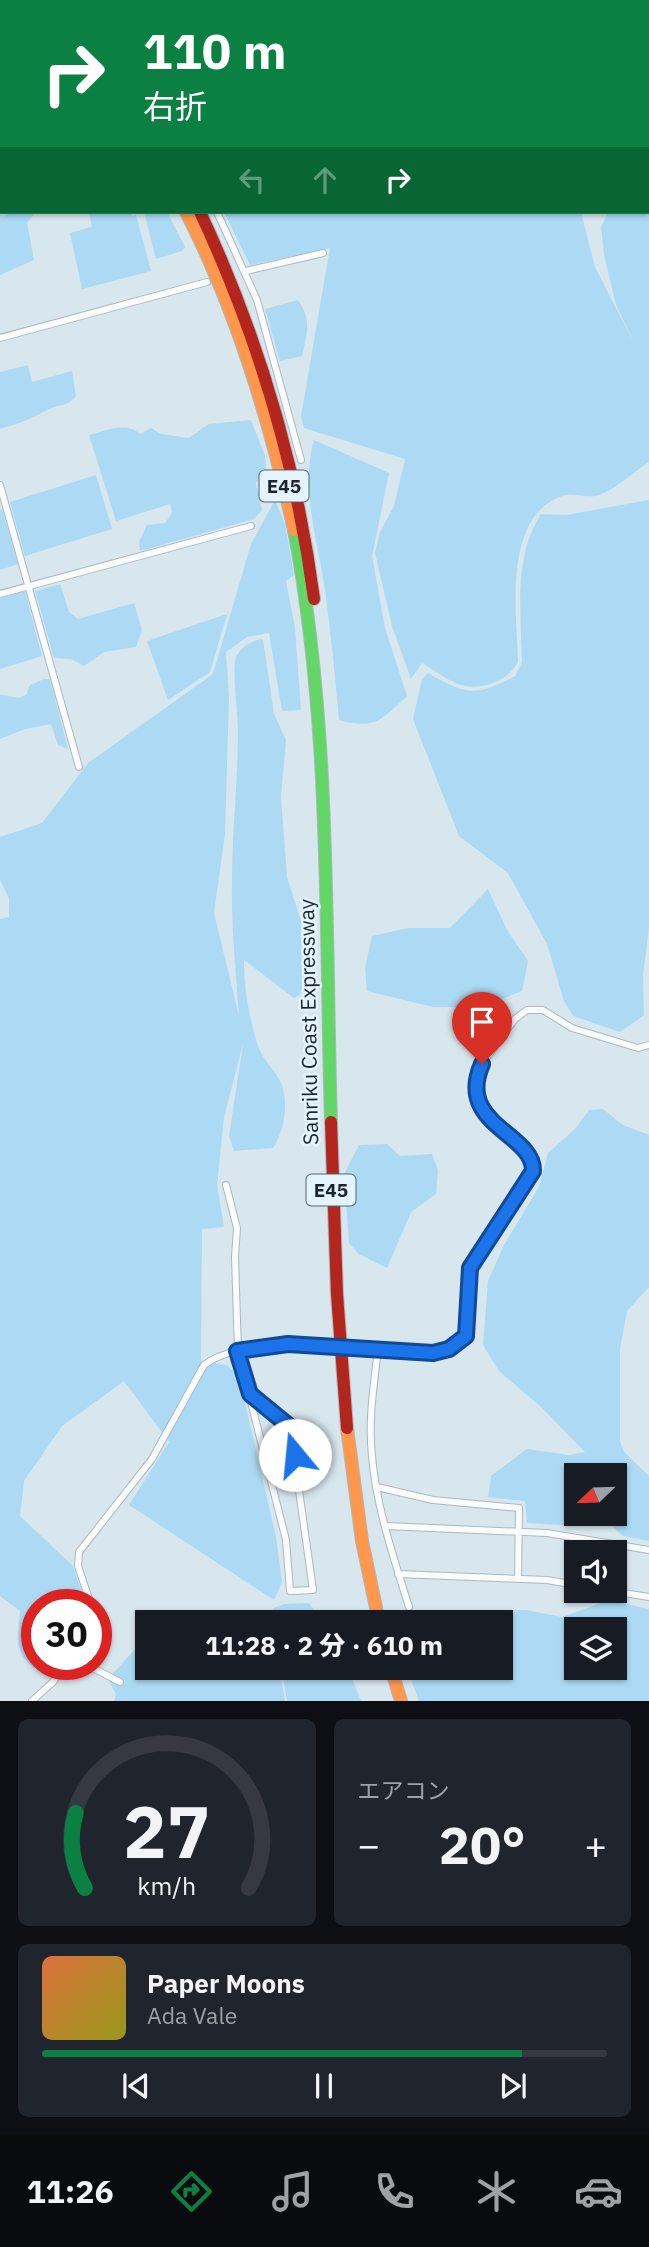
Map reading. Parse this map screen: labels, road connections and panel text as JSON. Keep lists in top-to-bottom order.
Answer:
{
  "streets": {
    "highway": ["E45", "Sanriku Coast Expressway"]
  },
  "north": "bottom left",
  "page": {
    "turn": ["110 m", "右折"],
    "limit": "30",
    "trip": "11:28 · 2 分 · 610 m",
    "tile": "エアコン",
    "heat": ["−", "20°", "+"],
    "song": ["Paper Moons", "Ada Vale"],
    "tabs": "11:26",
    "gauge": ["27", "km/h"]
  }
}
